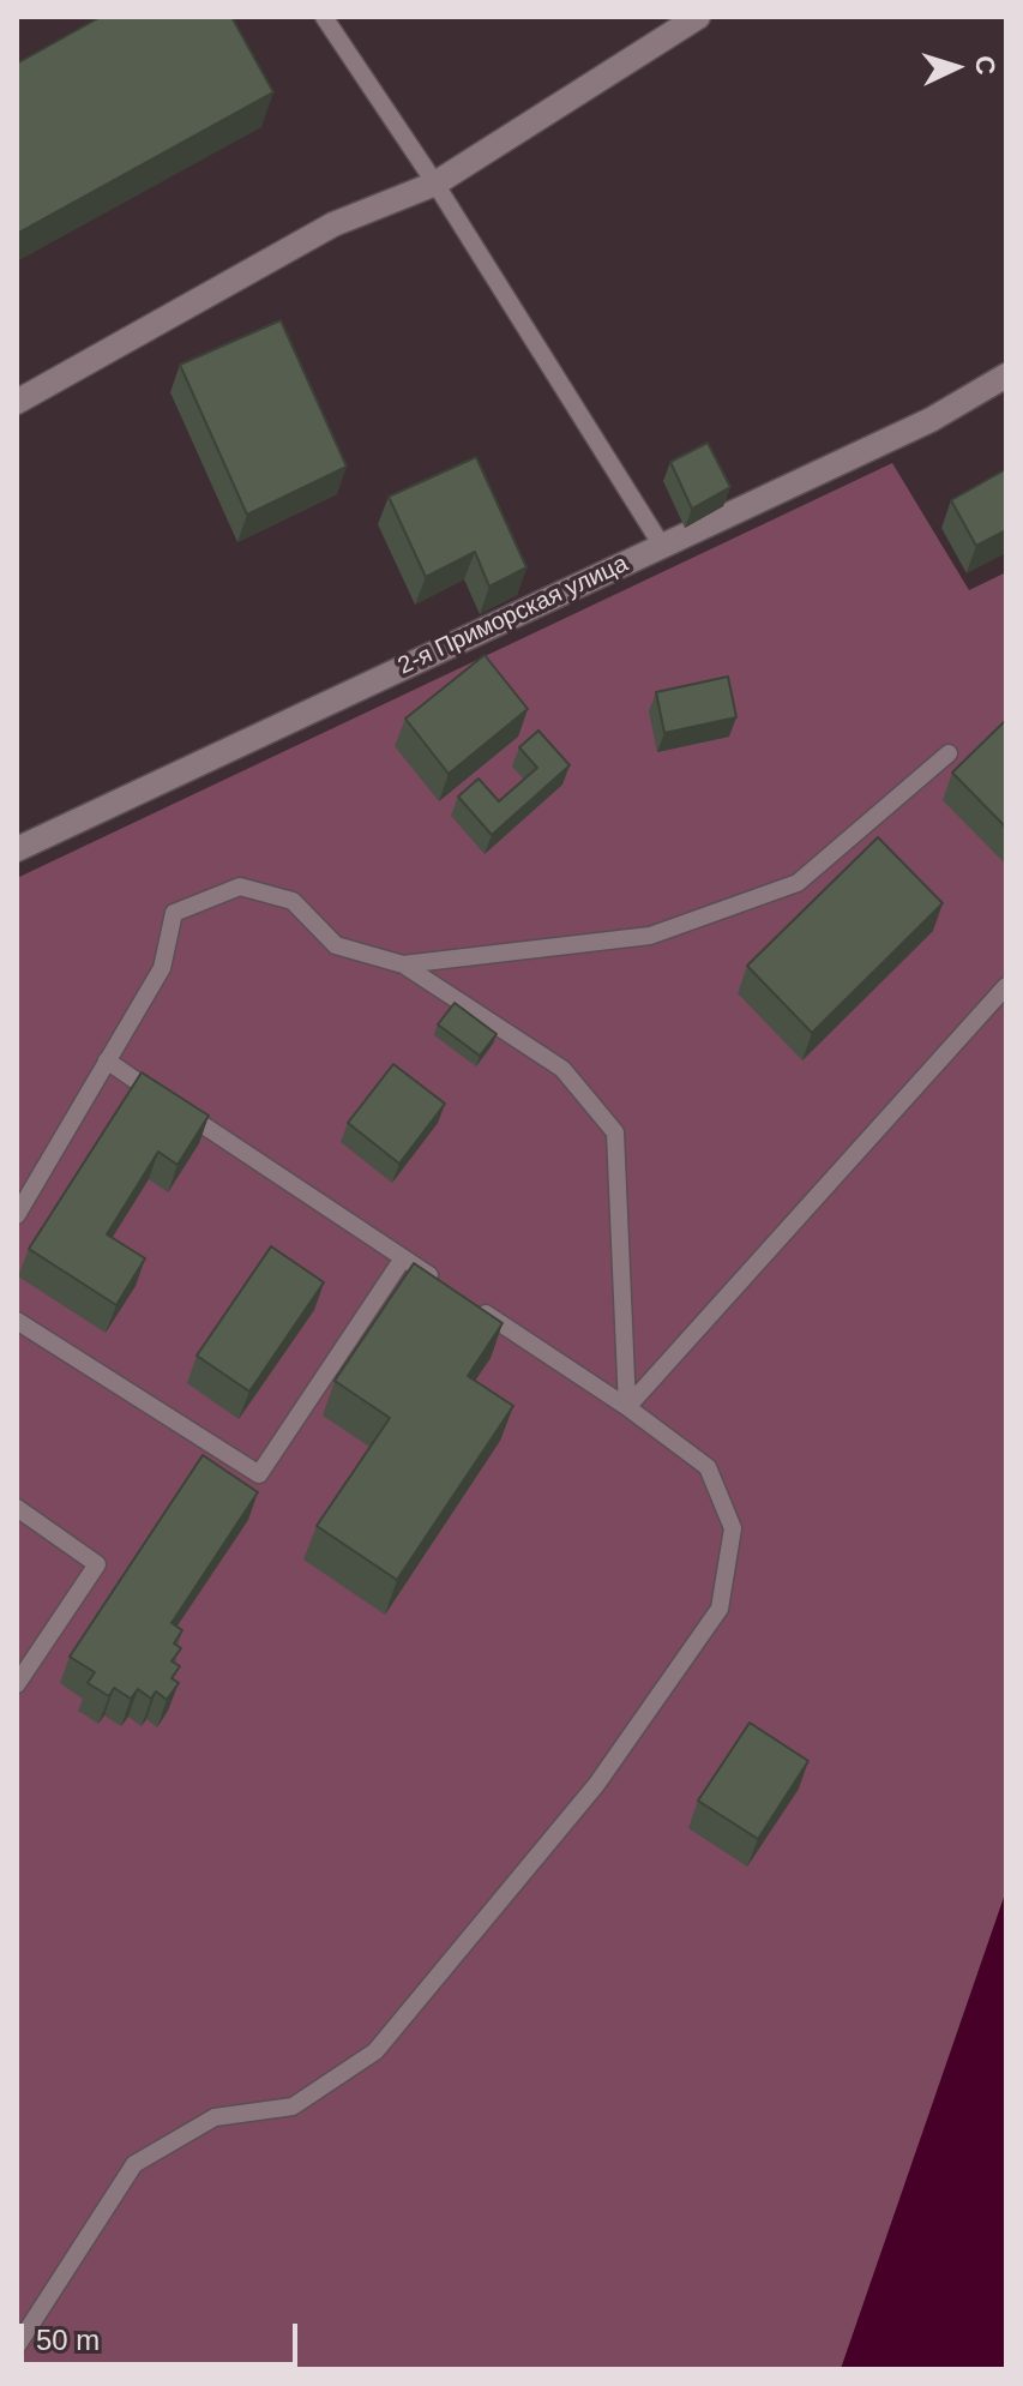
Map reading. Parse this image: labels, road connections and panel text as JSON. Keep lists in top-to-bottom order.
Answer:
{
  "streets": {
    "street": ["2-я Приморская улица"]
  },
  "scale_bar": "50 m",
  "north": "right"
}
